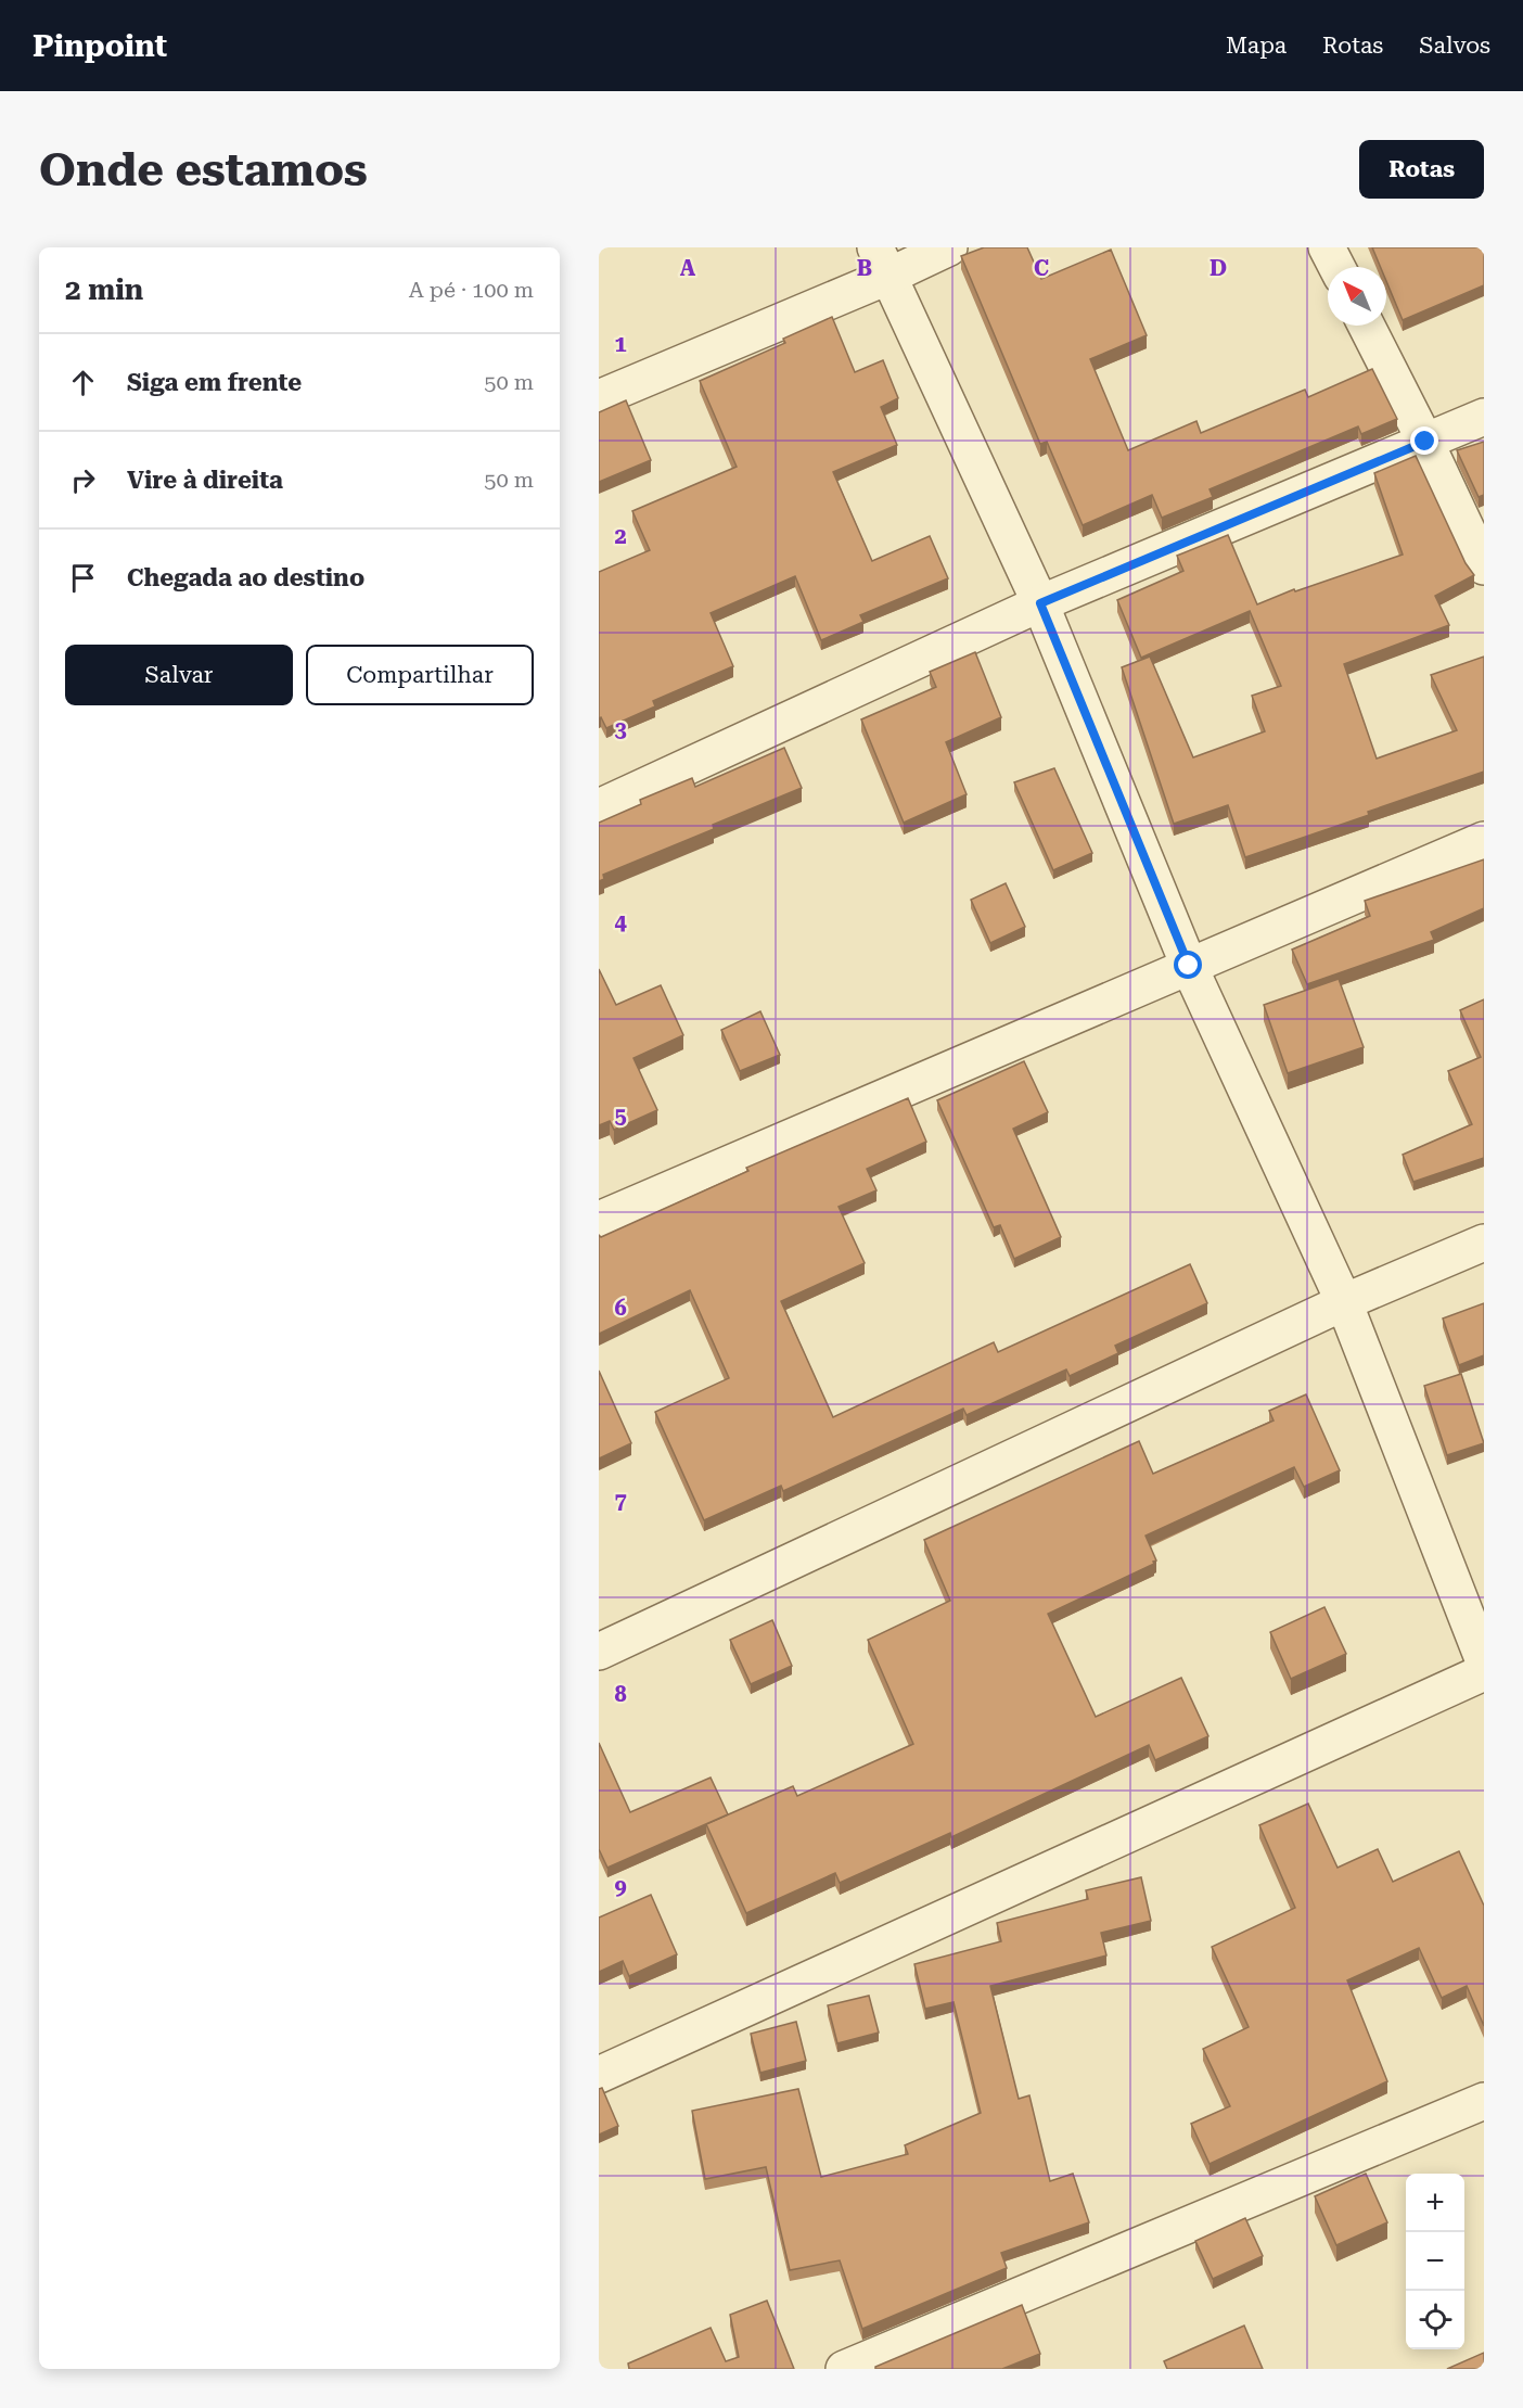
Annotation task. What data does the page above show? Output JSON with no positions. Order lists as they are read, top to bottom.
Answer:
{
  "north": "top left",
  "page": {
    "header": "Pinpoint",
    "nav": ["Mapa", "Rotas", "Salvos"],
    "buttons": [
      "Rotas",
      ["Salvar", "Compartilhar"]
    ],
    "title": "Onde estamos",
    "heading": ["2 min", "A pé · 100 m"],
    "list": [
      ["Siga em frente", "50 m"],
      ["Vire à direita", "50 m"],
      "Chegada ao destino"
    ],
    "map_buttons": ["+", "−"]
  },
  "grid": {
    "columns": [
      "A",
      "B",
      "C",
      "D"
    ],
    "rows": [
      "1",
      "2",
      "3",
      "4",
      "5",
      "6",
      "7",
      "8",
      "9"
    ]
  }
}
